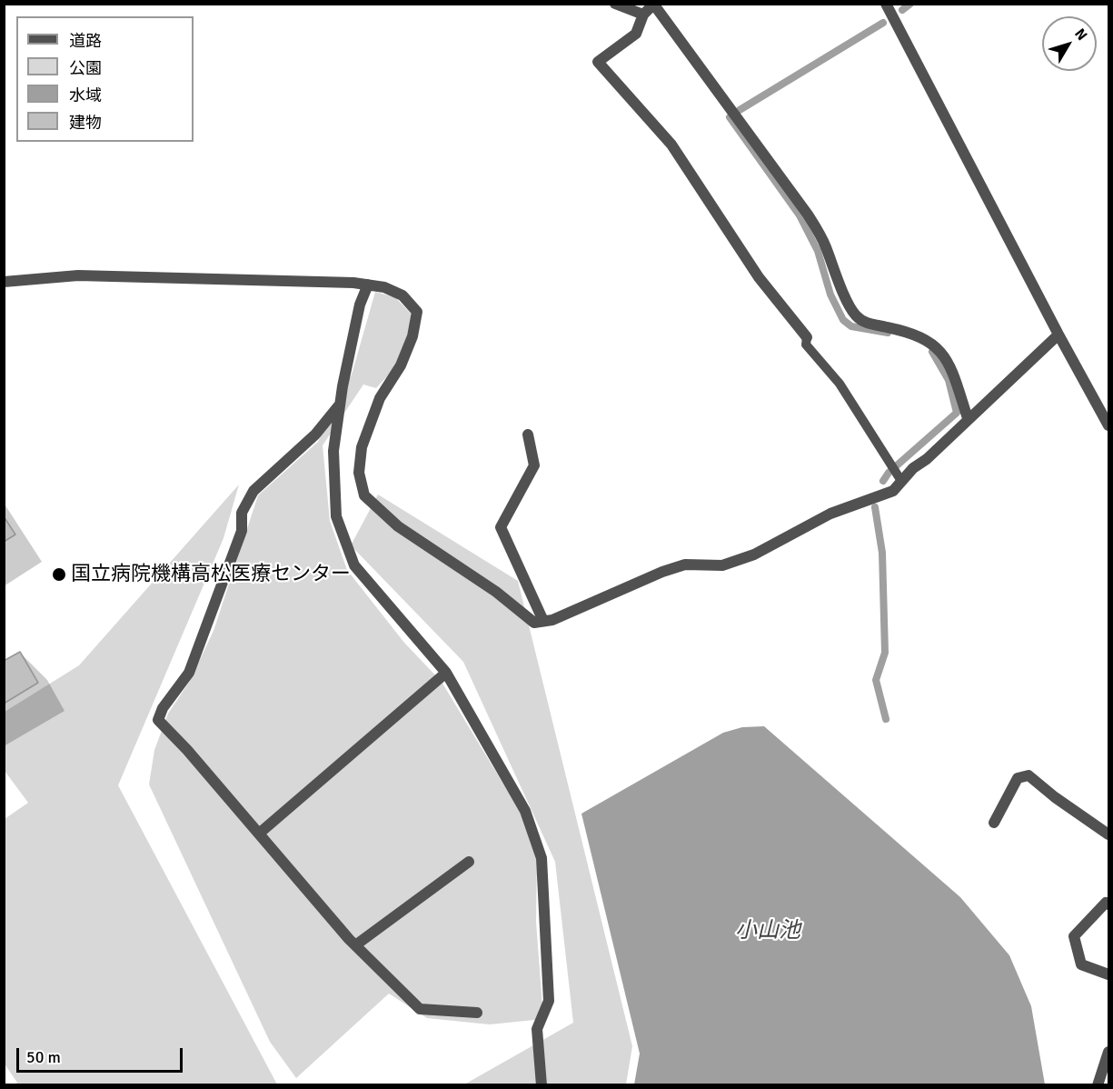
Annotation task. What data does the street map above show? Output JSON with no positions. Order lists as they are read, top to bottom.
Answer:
{
  "water": ["小山池"],
  "places": ["国立病院機構高松医療センター"],
  "legend": [
    "道路",
    "公園",
    "水域",
    "建物"
  ],
  "scale_bar": "50 m",
  "north": "top right"
}
